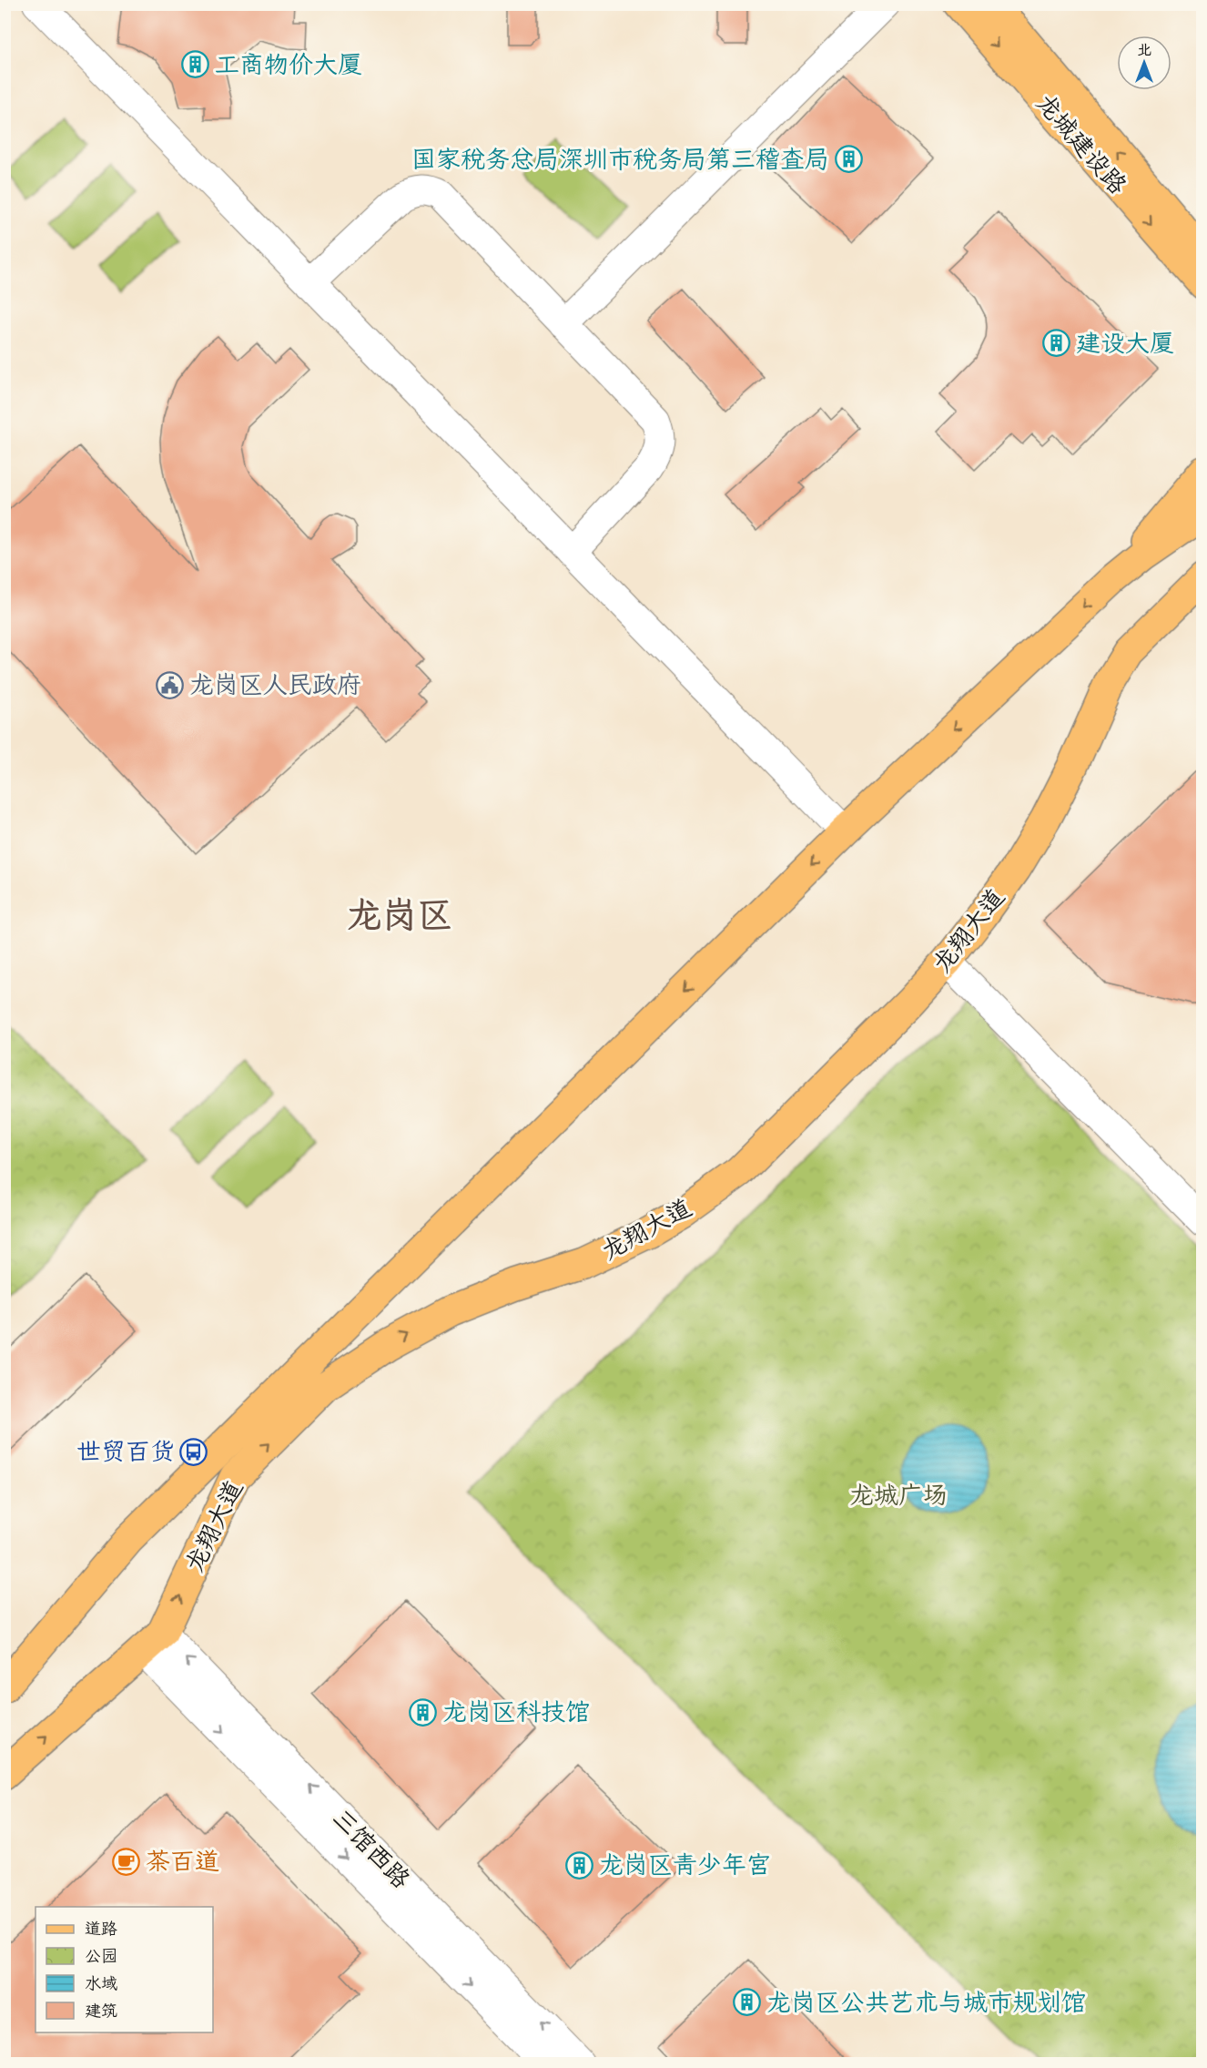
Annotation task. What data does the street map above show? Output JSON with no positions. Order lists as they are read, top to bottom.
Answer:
{
  "streets": {
    "main road": ["龙城建设路", "龙翔大道"],
    "street": ["三馆西路"]
  },
  "crossings": [
    ["龙翔大道", "三馆西路"]
  ],
  "districts": ["龙岗区"],
  "parks": ["龙城广场"],
  "places": {
    "building": [
      "工商物价大厦",
      "国家税务总局深圳市税务局第三稽查局",
      "建设大厦",
      "龙岗区科技馆",
      "龙岗区青少年宫",
      "龙岗区公共艺术与城市规划馆"
    ],
    "public building": ["龙岗区人民政府"],
    "bus stop": ["世贸百货"],
    "cafe": ["茶百道"]
  },
  "legend": [
    "道路",
    "公园",
    "水域",
    "建筑"
  ],
  "north": "top"
}
